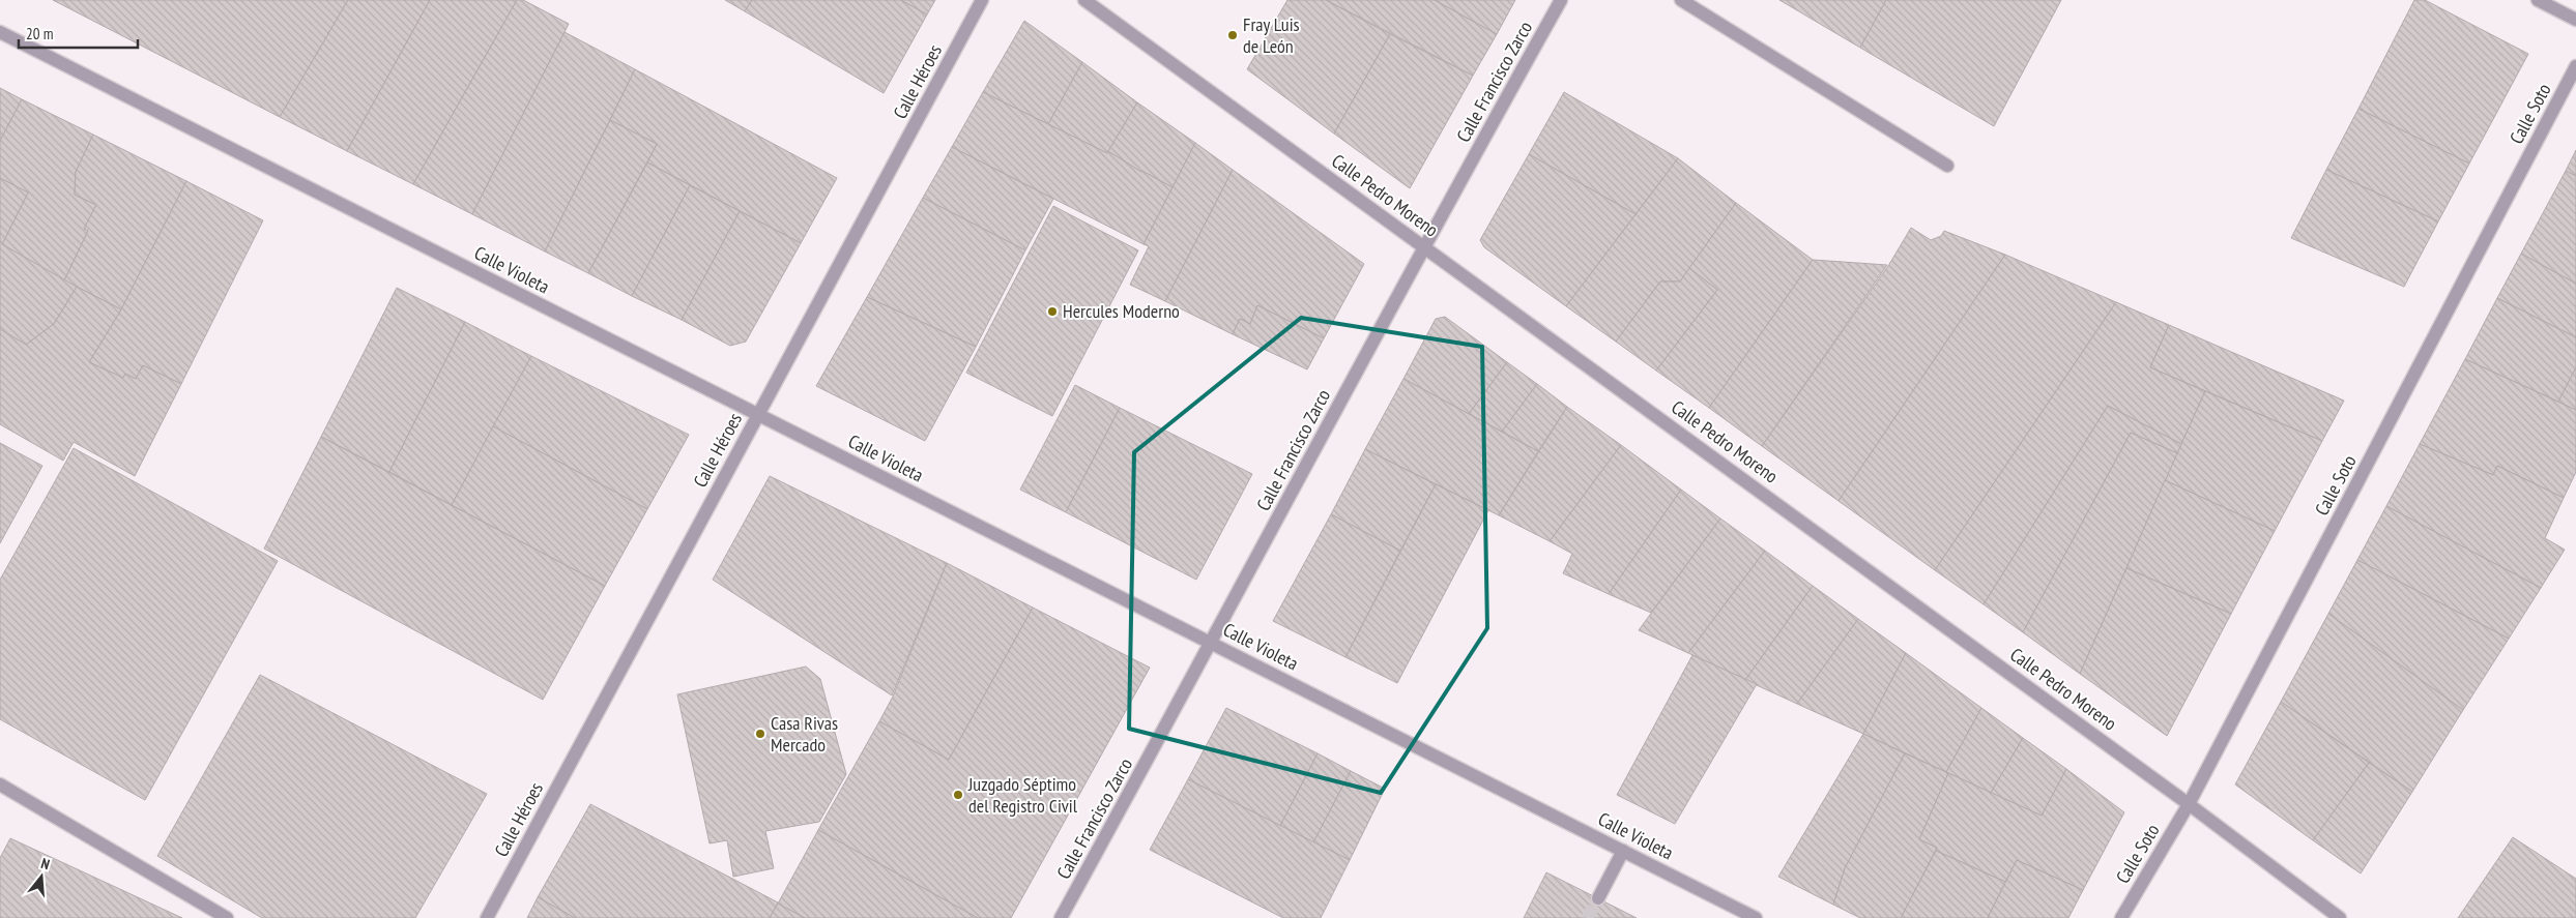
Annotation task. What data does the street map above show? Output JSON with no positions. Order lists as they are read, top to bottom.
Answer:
{
  "streets": {
    "street": [
      "Calle Héroes",
      "Calle Francisco Zarco",
      "Calle Soto",
      "Calle Pedro Moreno",
      "Calle Violeta"
    ]
  },
  "crossings": [
    ["Calle Héroes", "Calle Violeta"],
    ["Calle Francisco Zarco", "Calle Pedro Moreno"],
    ["Calle Francisco Zarco", "Calle Violeta"],
    ["Calle Soto", "Calle Pedro Moreno"]
  ],
  "places": [
    "Fray Luis de León",
    "Hercules Moderno",
    "Casa Rivas Mercado",
    "Juzgado Séptimo del Registro Civil"
  ],
  "scale_bar": "20 m",
  "north": "top"
}
